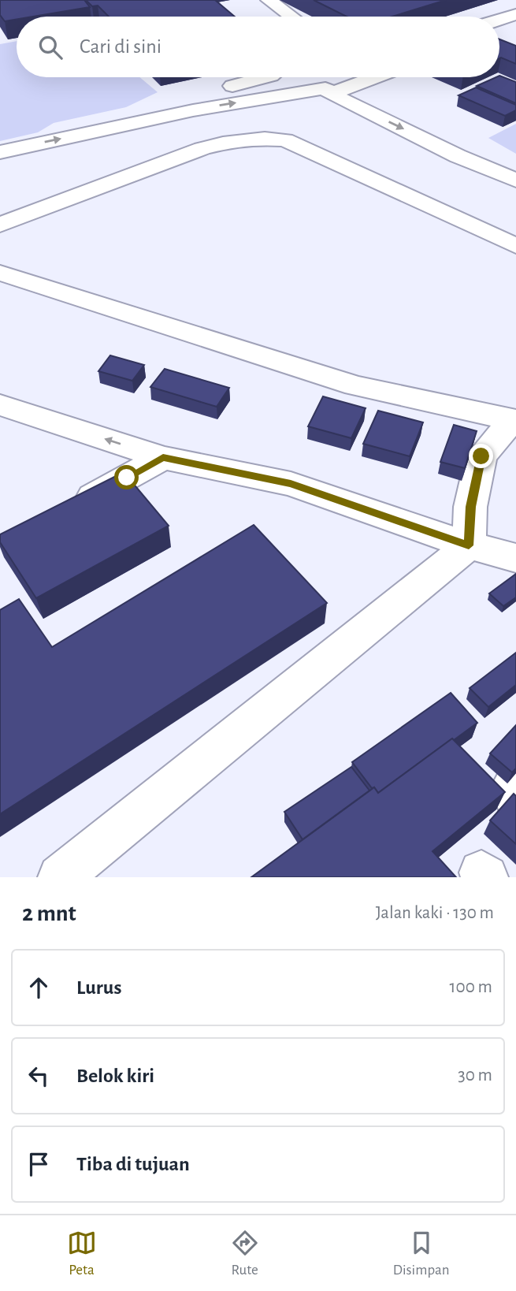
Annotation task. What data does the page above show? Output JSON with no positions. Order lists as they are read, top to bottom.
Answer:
{
  "page": {
    "search": "Cari di sini",
    "heading": ["2 mnt", "Jalan kaki · 130 m"],
    "list": [
      ["Lurus", "100 m"],
      ["Belok kiri", "30 m"],
      "Tiba di tujuan"
    ],
    "nav": ["Peta", "Rute", "Disimpan"]
  }
}
